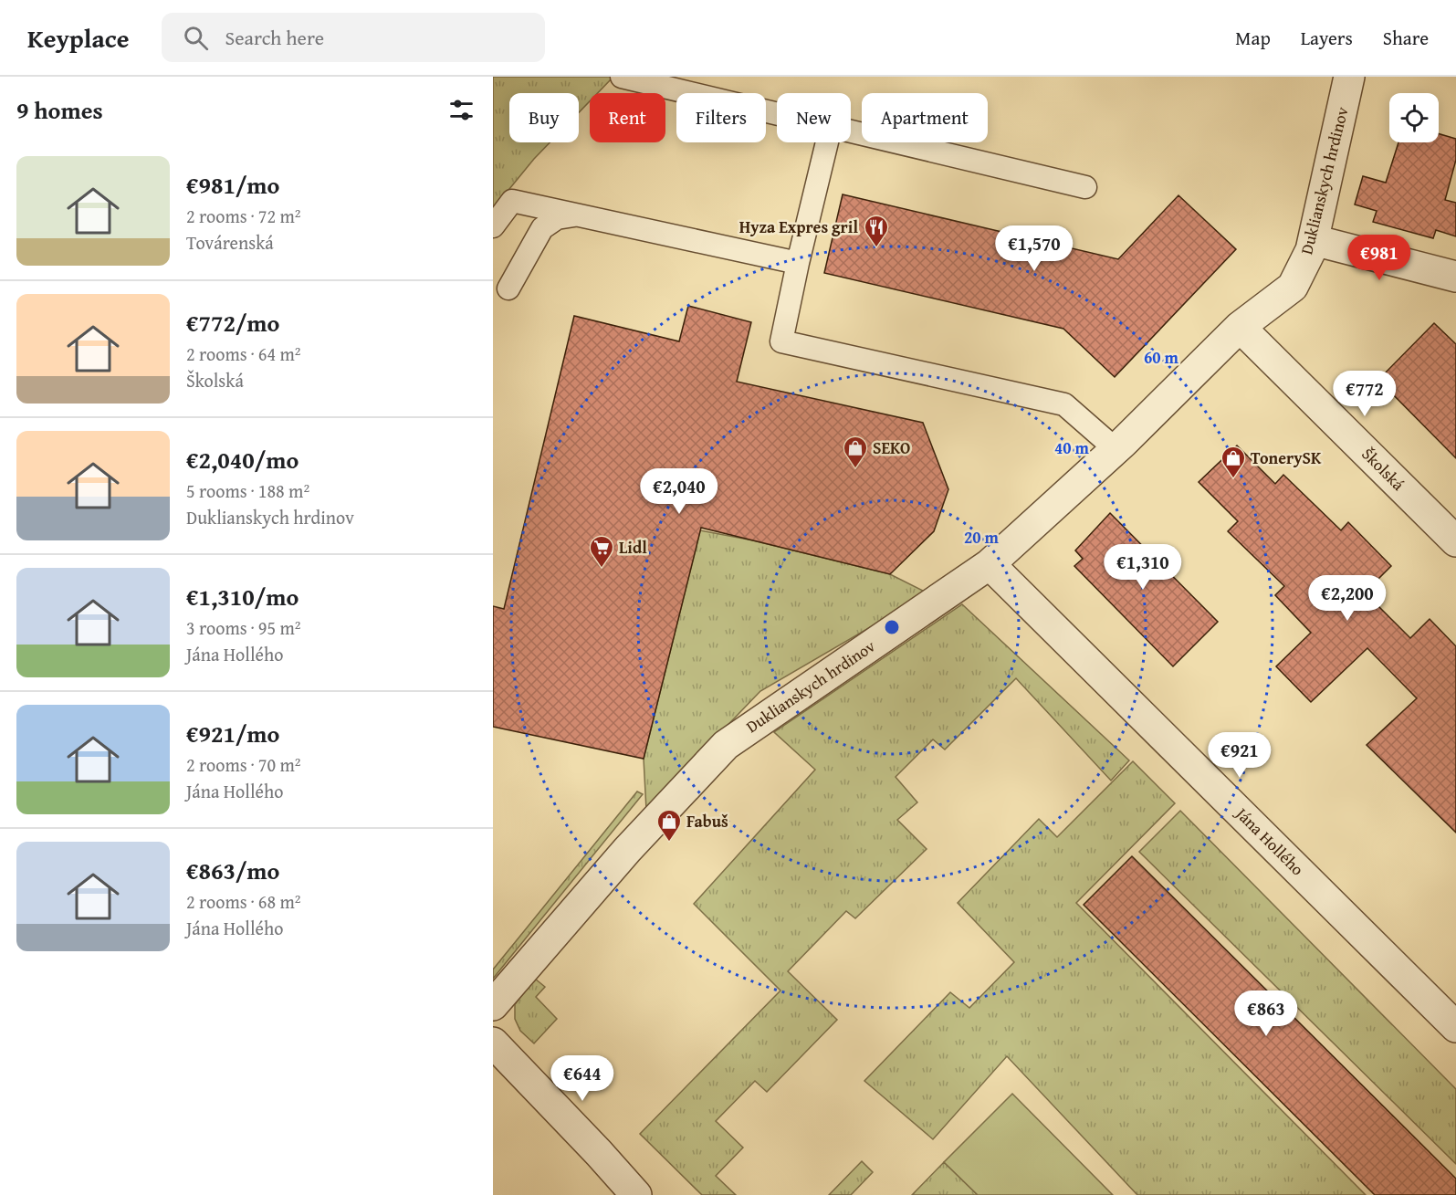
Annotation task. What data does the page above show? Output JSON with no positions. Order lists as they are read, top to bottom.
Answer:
{
  "streets": {
    "street": ["Duklianskych hrdinov", "Školská", "Jána Hollého"]
  },
  "crossings": [
    ["Duklianskych hrdinov", "Školská"],
    ["Duklianskych hrdinov", "Jána Hollého"]
  ],
  "places": {
    "restaurant": ["Hyza Expres gril"],
    "shop": ["SEKO", "TonerySK", "Fabuš"],
    "supermarket": ["Lidl"]
  },
  "page": {
    "header": "Keyplace",
    "search": "Search here",
    "nav": ["Map", "Layers", "Share"],
    "heading": "9 homes",
    "chip": [
      "Buy",
      "Rent",
      "Filters",
      "New",
      "Apartment"
    ],
    "list": [
      {
        "name": "€981/mo",
        "note": "2 rooms · 72 m² · Továrenská"
      },
      {
        "name": "€772/mo",
        "note": "2 rooms · 64 m² · Školská"
      },
      {
        "name": "€2,040/mo",
        "note": "5 rooms · 188 m² · Duklianskych hrdinov"
      },
      {
        "name": "€1,310/mo",
        "note": "3 rooms · 95 m² · Jána Hollého"
      },
      {
        "name": "€921/mo",
        "note": "2 rooms · 70 m² · Jána Hollého"
      },
      {
        "name": "€863/mo",
        "note": "2 rooms · 68 m² · Jána Hollého"
      }
    ],
    "price": [
      "€1,570",
      "€981",
      "€772",
      "€2,040",
      "€1,310",
      "€2,200",
      "€921",
      "€863",
      "€644"
    ]
  },
  "rings": ["60 m", "40 m", "20 m"]
}
